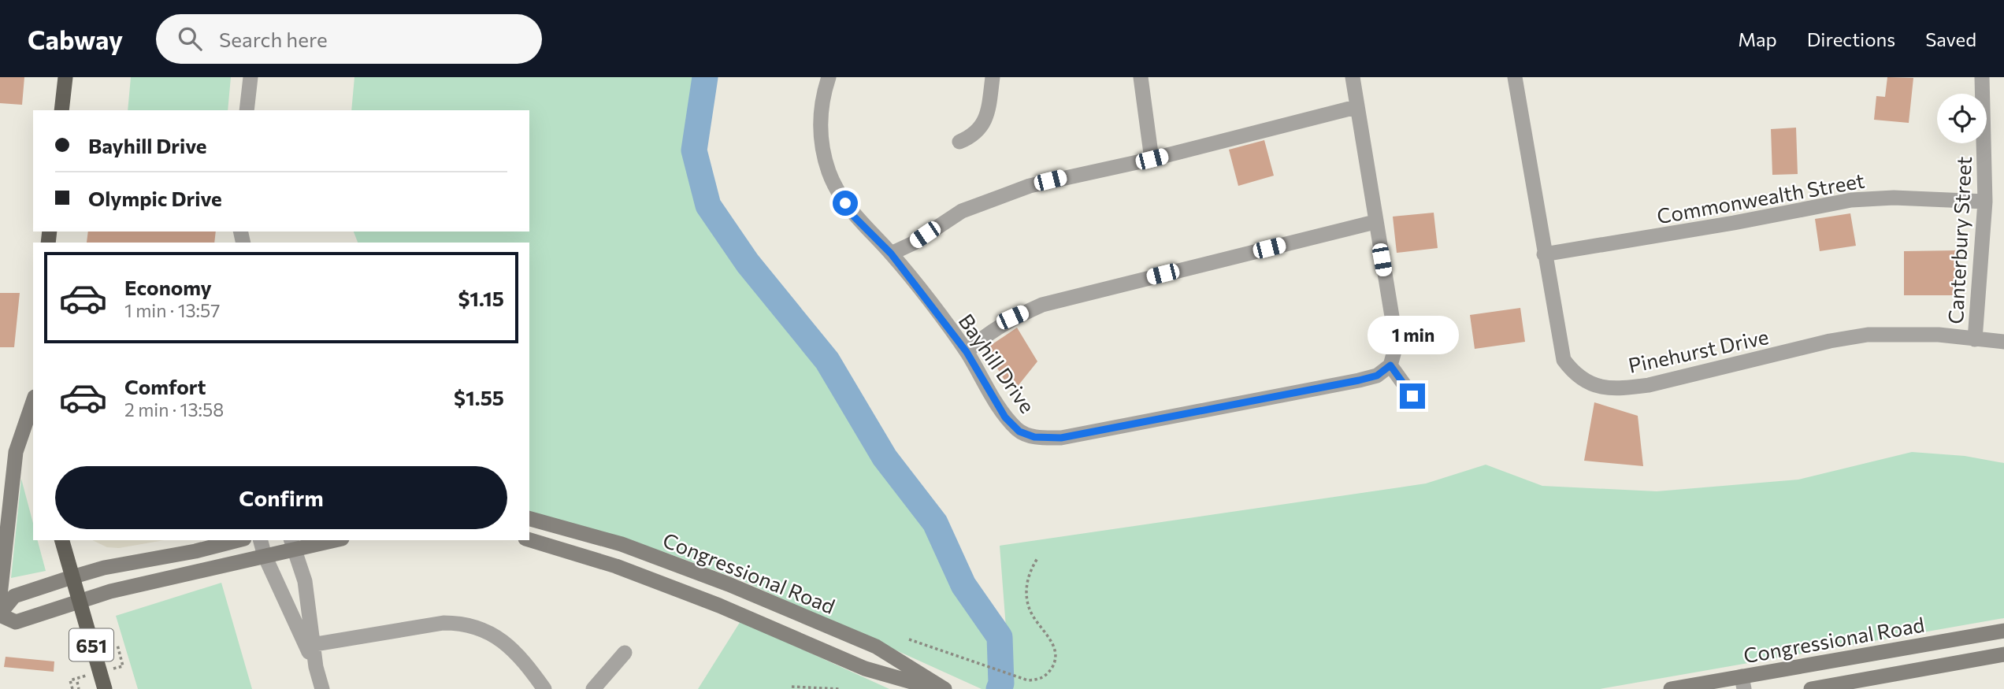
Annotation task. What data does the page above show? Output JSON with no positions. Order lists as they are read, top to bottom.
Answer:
{
  "streets": {
    "highway": ["651"],
    "main road": ["Congressional Road"],
    "street": [
      "Commonwealth Street",
      "Canterbury Street",
      "Pinehurst Drive",
      "Bayhill Drive"
    ]
  },
  "crossings": [
    ["Commonwealth Street", "Canterbury Street"],
    ["Commonwealth Street", "Pinehurst Drive"],
    ["Canterbury Street", "Pinehurst Drive"]
  ],
  "page": {
    "header": "Cabway",
    "search": "Search here",
    "nav": ["Map", "Directions", "Saved"],
    "banner": ["Bayhill Drive", "Olympic Drive"],
    "list": [
      {
        "name": "Economy",
        "note": "1 min · 13:57",
        "value": "$1.15"
      },
      {
        "name": "Comfort",
        "note": "2 min · 13:58",
        "value": "$1.55"
      }
    ],
    "bubble": "1 min",
    "buttons": "Confirm"
  }
}
